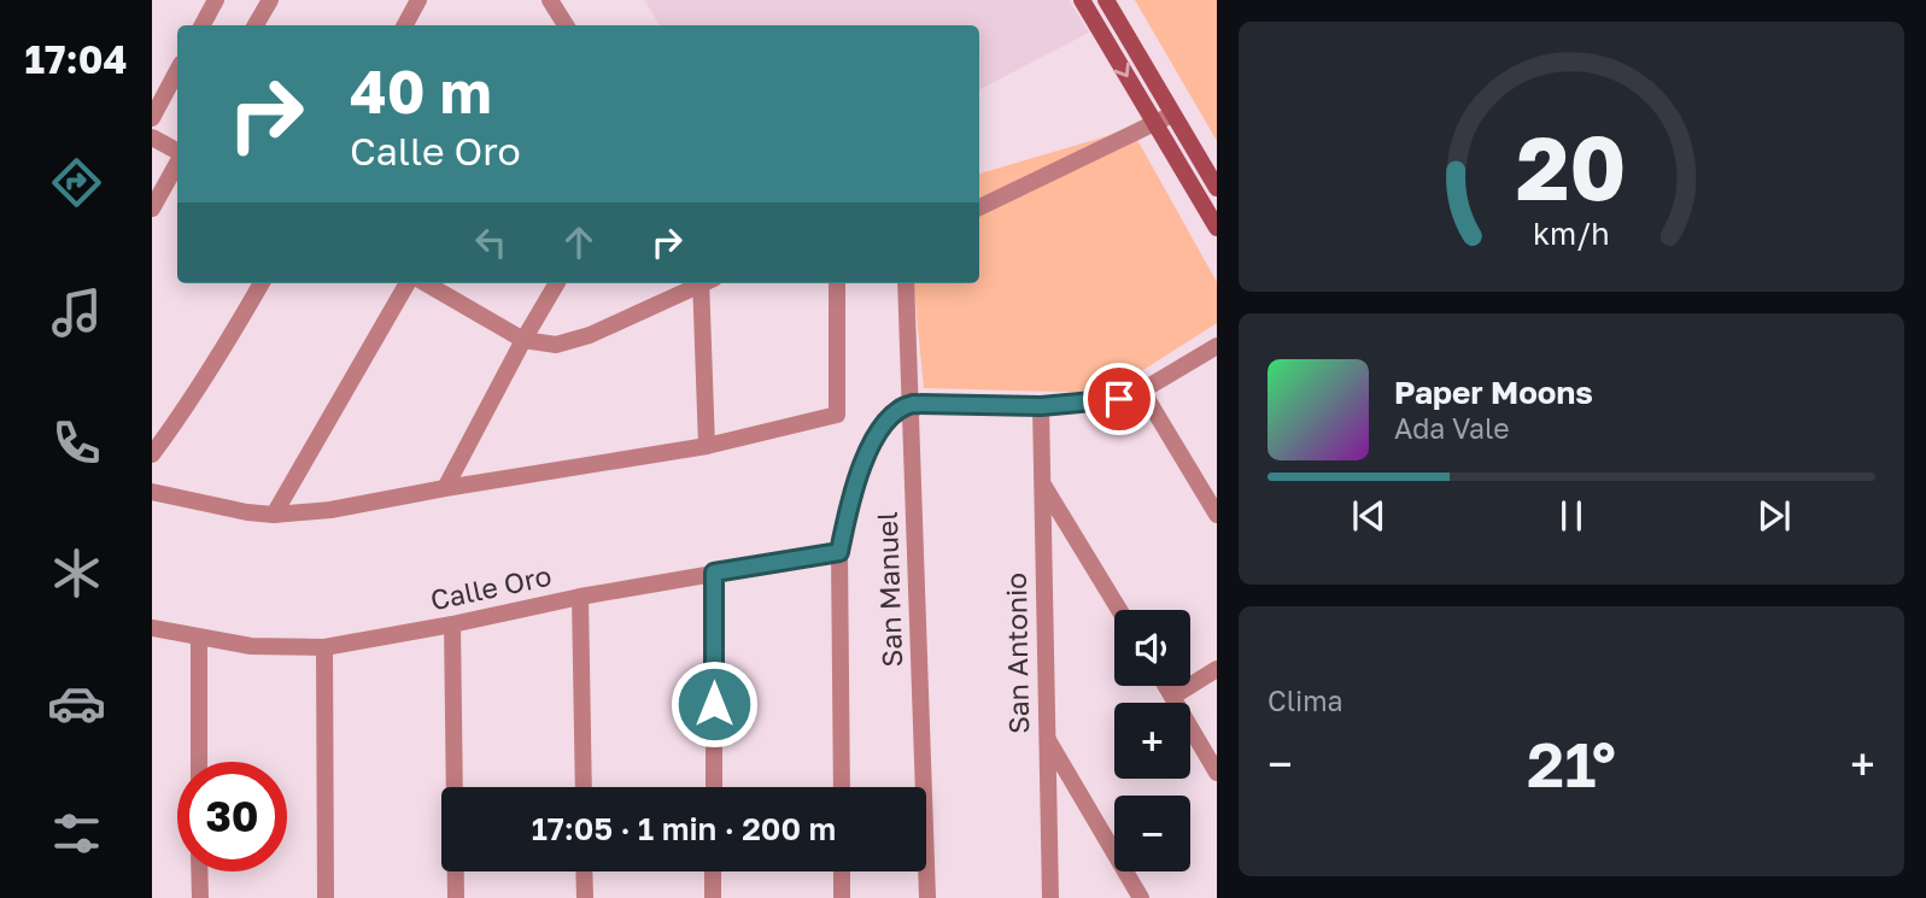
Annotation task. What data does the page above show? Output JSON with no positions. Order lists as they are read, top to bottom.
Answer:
{
  "streets": {
    "street": ["Calle Oro", "San Manuel", "San Antonio"]
  },
  "page": {
    "tabs": "17:04",
    "turn": ["40 m", "Calle Oro"],
    "song": ["Paper Moons", "Ada Vale"],
    "tile": "Clima",
    "map_buttons": ["+", "−"],
    "heat": ["−", "21°", "+"],
    "limit": "30",
    "trip": "17:05 · 1 min · 200 m",
    "gauge": ["20", "km/h"]
  }
}
